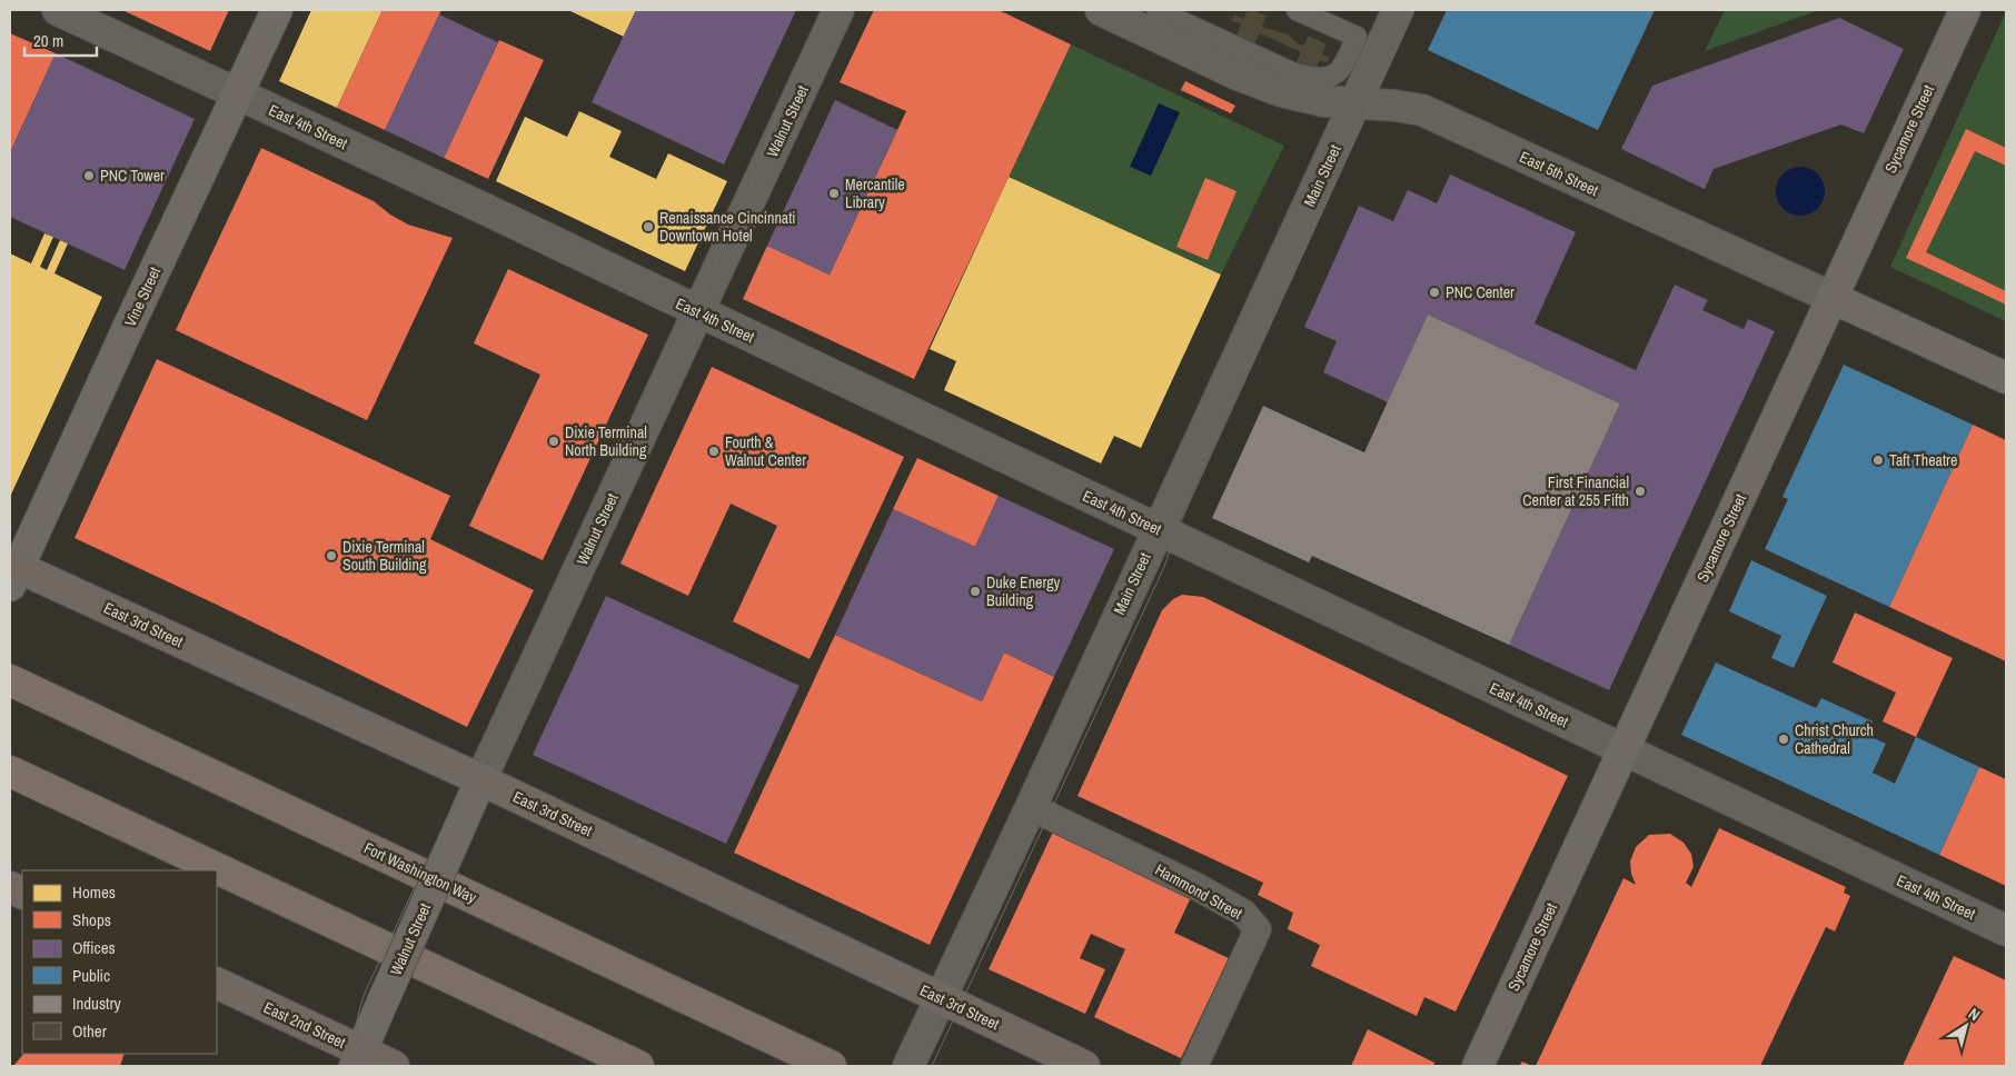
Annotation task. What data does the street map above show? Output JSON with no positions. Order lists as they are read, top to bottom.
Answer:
{
  "streets": {
    "highway": ["Fort Washington Way"],
    "main road": [
      "Walnut Street",
      "Sycamore Street",
      "East 5th Street",
      "Vine Street",
      "East 3rd Street",
      "East 2nd Street"
    ],
    "street": ["East 4th Street", "Main Street", "Hammond Street"]
  },
  "crossings": [
    ["Walnut Street", "East 4th Street"],
    ["Walnut Street", "East 3rd Street"],
    ["Walnut Street", "East 2nd Street"],
    ["East 4th Street", "Sycamore Street"],
    ["East 4th Street", "Main Street"],
    ["East 4th Street", "Vine Street"],
    ["Sycamore Street", "East 5th Street"],
    ["East 5th Street", "Main Street"],
    ["Main Street", "East 3rd Street"],
    ["Main Street", "Hammond Street"],
    ["Vine Street", "East 3rd Street"]
  ],
  "places": [
    "PNC Tower",
    "Mercantile Library",
    "Renaissance Cincinnati Downtown Hotel",
    "PNC Center",
    "Dixie Terminal North Building",
    "Fourth & Walnut Center",
    "Taft Theatre",
    "First Financial Center at 255 Fifth",
    "Dixie Terminal South Building",
    "Duke Energy Building",
    "Christ Church Cathedral"
  ],
  "legend": [
    "Homes",
    "Shops",
    "Offices",
    "Public",
    "Industry",
    "Other"
  ],
  "scale_bar": "20 m",
  "north": "top right"
}
